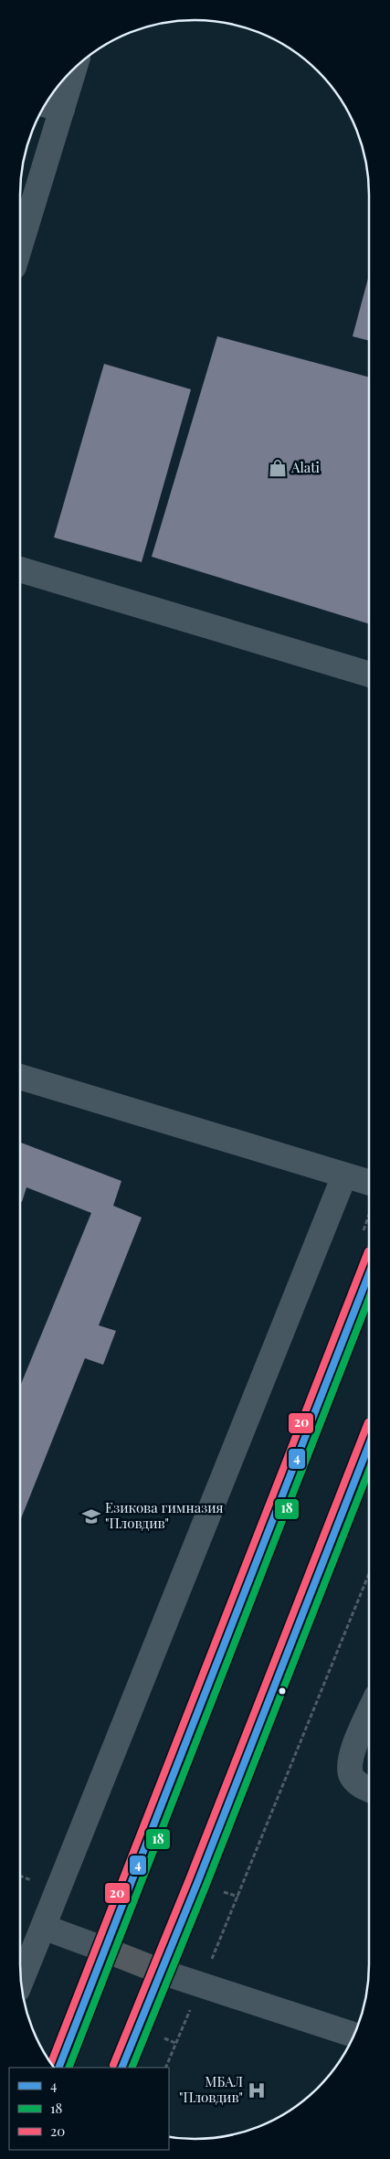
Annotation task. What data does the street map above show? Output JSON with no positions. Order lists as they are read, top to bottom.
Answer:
{
  "places": {
    "shop": ["Alati"],
    "school or university": ["Езикова гимназия \"Пловдив\""],
    "hospital": ["МБАЛ \"Пловдив\""]
  },
  "lines": ["transit line 20", "transit line 4", "transit line 18"],
  "legend": ["4", "18", "20"]
}
